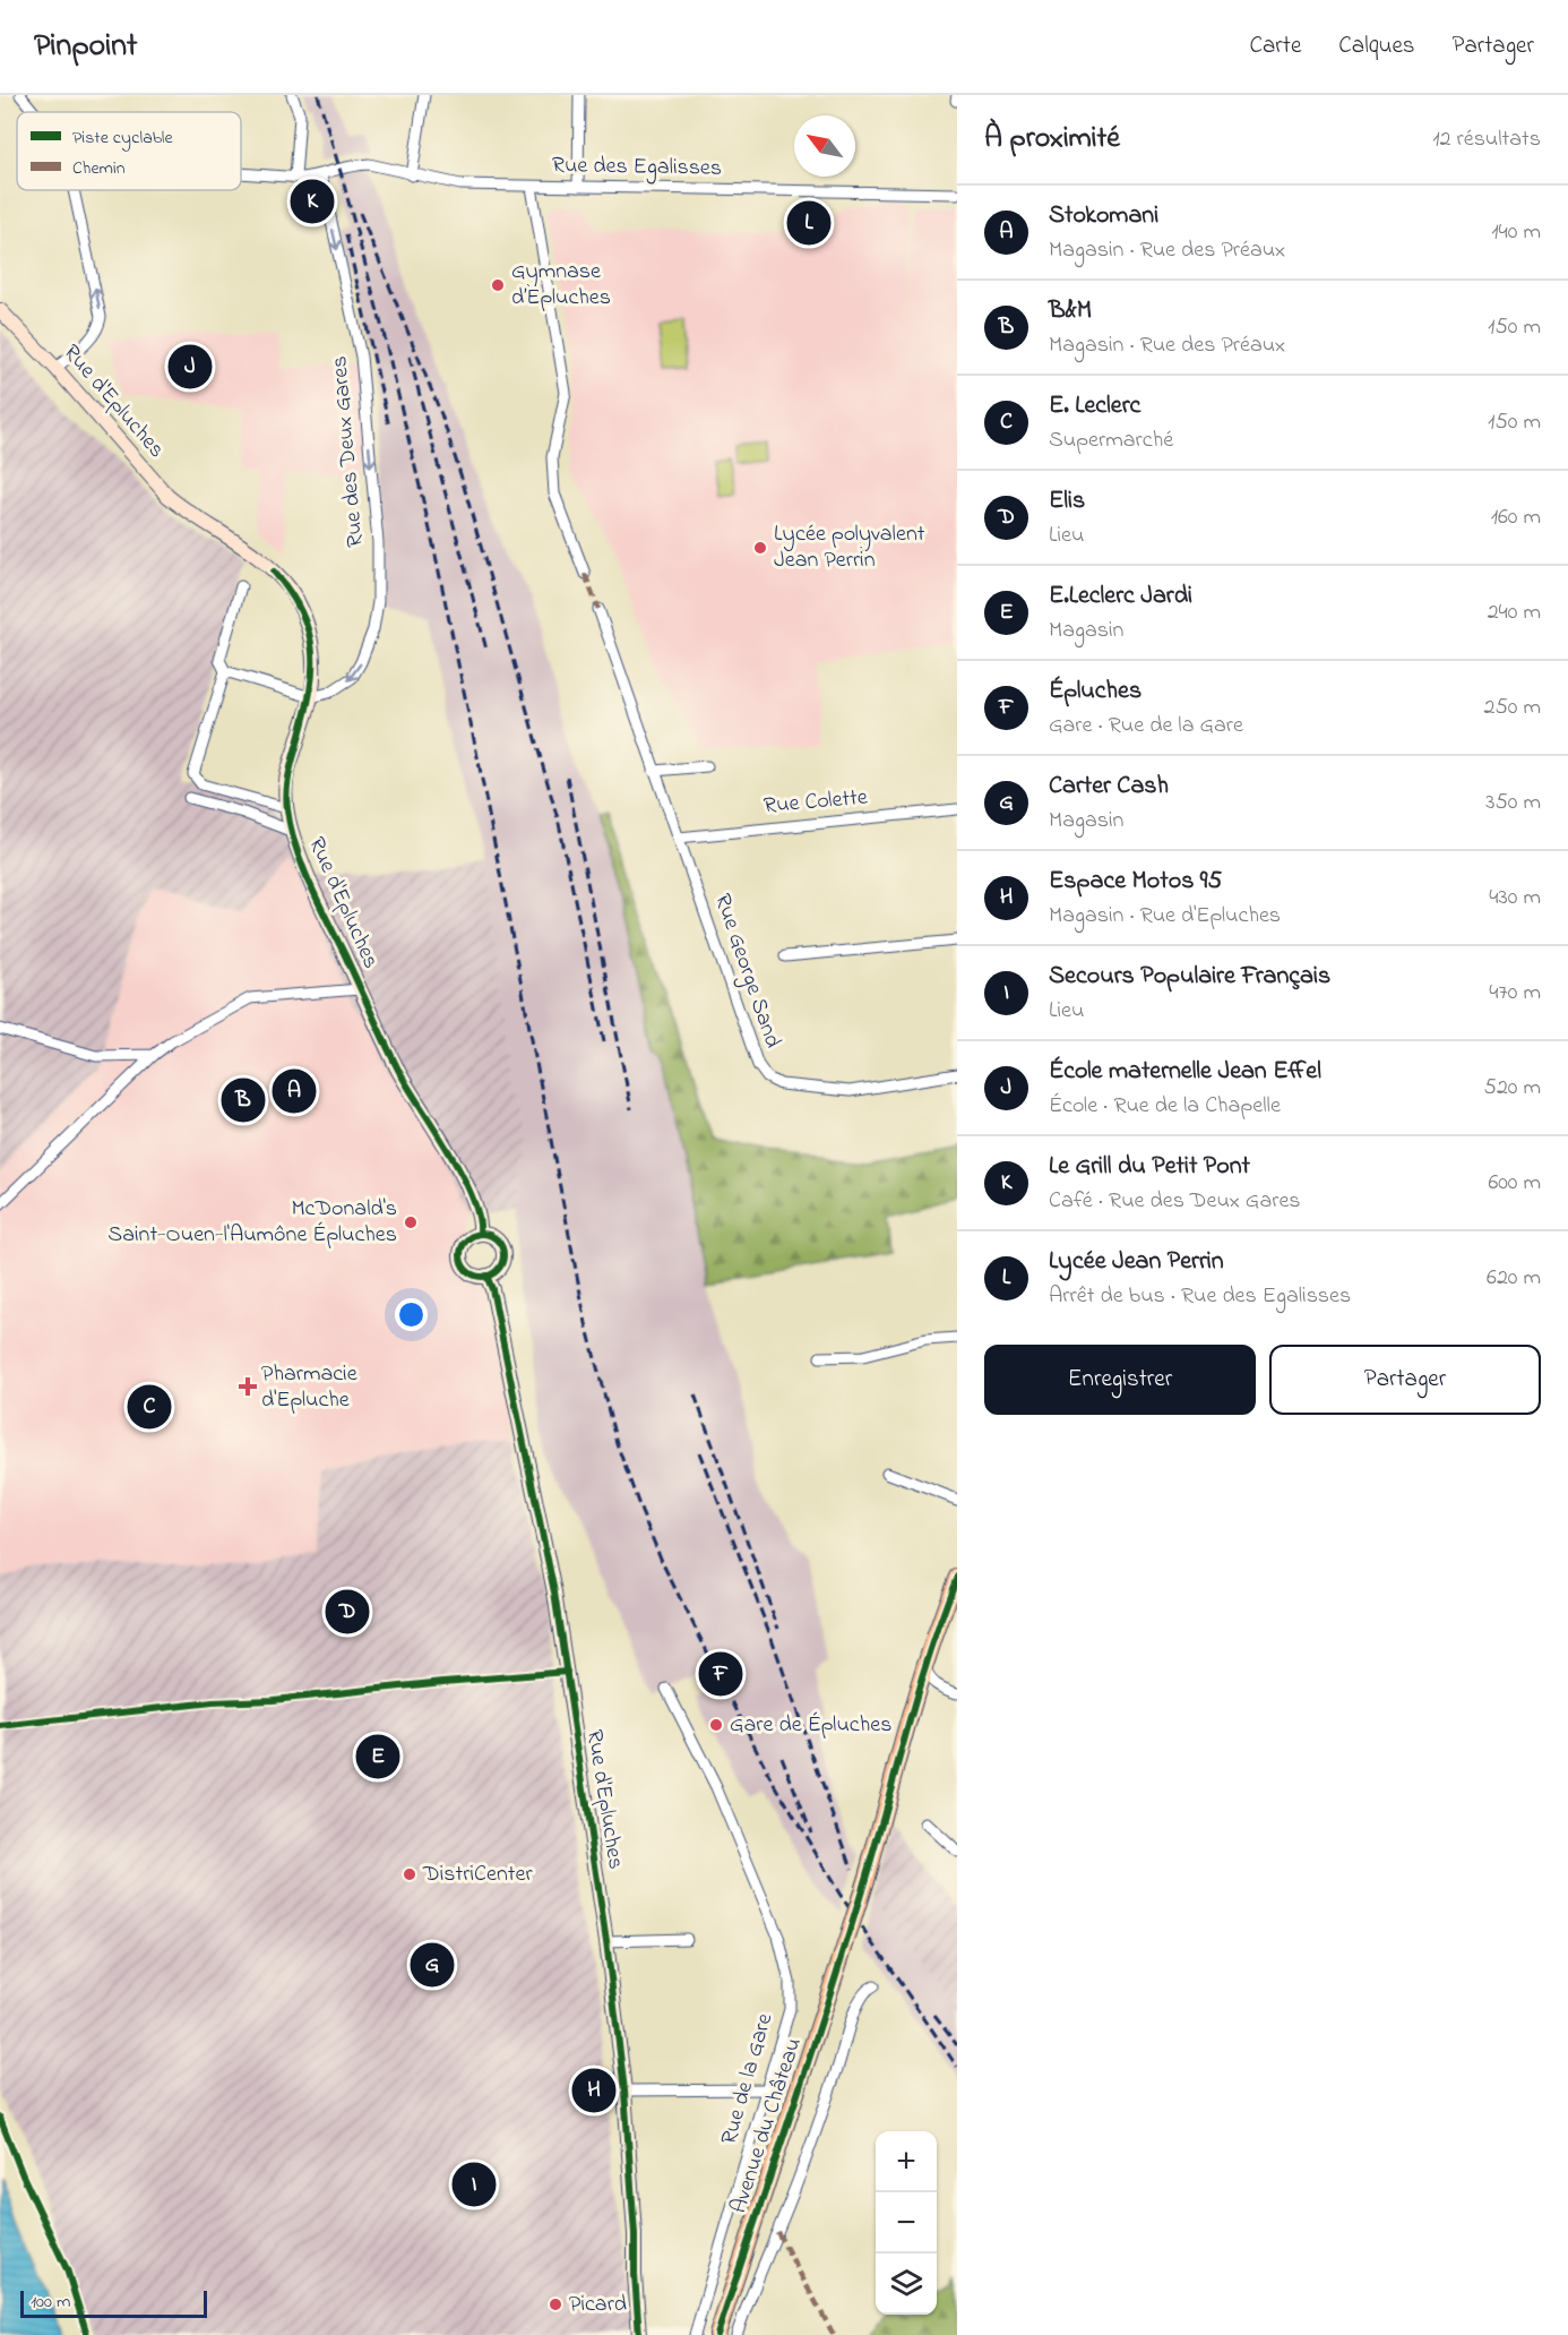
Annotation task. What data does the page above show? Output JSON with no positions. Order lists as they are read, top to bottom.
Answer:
{
  "streets": {
    "main road": ["Avenue du Château"],
    "street": [
      "Rue des Egalisses",
      "Rue d'Epluches",
      "Rue des Deux Gares",
      "Rue Colette",
      "Rue George Sand",
      "Rue de la Gare"
    ]
  },
  "crossings": [
    ["Rue des Egalisses", "Rue des Deux Gares"],
    ["Rue d'Epluches", "Rue des Deux Gares"],
    ["Rue Colette", "Rue George Sand"]
  ],
  "one_way": ["Rue des Deux Gares"],
  "places": {
    "other": [
      "Gymnase d’Epluches",
      "Lycée polyvalent Jean Perrin",
      "McDonald's Saint-Ouen-l'Aumône Épluches",
      "Gare de Épluches",
      "DistriCenter",
      "Picard"
    ],
    "health": ["Pharmacie d'Epluche"]
  },
  "legend": ["Piste cyclable", "Chemin"],
  "scale_bar": "100 m",
  "north": "top left",
  "page": {
    "header": "Pinpoint",
    "nav": ["Carte", "Calques", "Partager"],
    "heading": ["À proximité", "12 résultats"],
    "pins": [
      "K",
      "L",
      "J",
      "A",
      "B",
      "C",
      "D",
      "F",
      "E",
      "G",
      "H",
      "I"
    ],
    "list": [
      {
        "mark": "A",
        "name": "Stokomani",
        "note": "Magasin · Rue des Préaux",
        "value": "140 m"
      },
      {
        "mark": "B",
        "name": "B&M",
        "note": "Magasin · Rue des Préaux",
        "value": "150 m"
      },
      {
        "mark": "C",
        "name": "E. Leclerc",
        "note": "Supermarché",
        "value": "150 m"
      },
      {
        "mark": "D",
        "name": "Elis",
        "note": "Lieu",
        "value": "160 m"
      },
      {
        "mark": "E",
        "name": "E.Leclerc Jardi",
        "note": "Magasin",
        "value": "240 m"
      },
      {
        "mark": "F",
        "name": "Épluches",
        "note": "Gare · Rue de la Gare",
        "value": "250 m"
      },
      {
        "mark": "G",
        "name": "Carter Cash",
        "note": "Magasin",
        "value": "350 m"
      },
      {
        "mark": "H",
        "name": "Espace Motos 95",
        "note": "Magasin · Rue d'Epluches",
        "value": "430 m"
      },
      {
        "mark": "I",
        "name": "Secours Populaire Français",
        "note": "Lieu",
        "value": "470 m"
      },
      {
        "mark": "J",
        "name": "École maternelle Jean Effel",
        "note": "École · Rue de la Chapelle",
        "value": "520 m"
      },
      {
        "mark": "K",
        "name": "Le Grill du Petit Pont",
        "note": "Café · Rue des Deux Gares",
        "value": "600 m"
      },
      {
        "mark": "L",
        "name": "Lycée Jean Perrin",
        "note": "Arrêt de bus · Rue des Egalisses",
        "value": "620 m"
      }
    ],
    "buttons": ["Enregistrer", "Partager"],
    "map_buttons": ["+", "−"],
    "scale": "100 m"
  }
}
